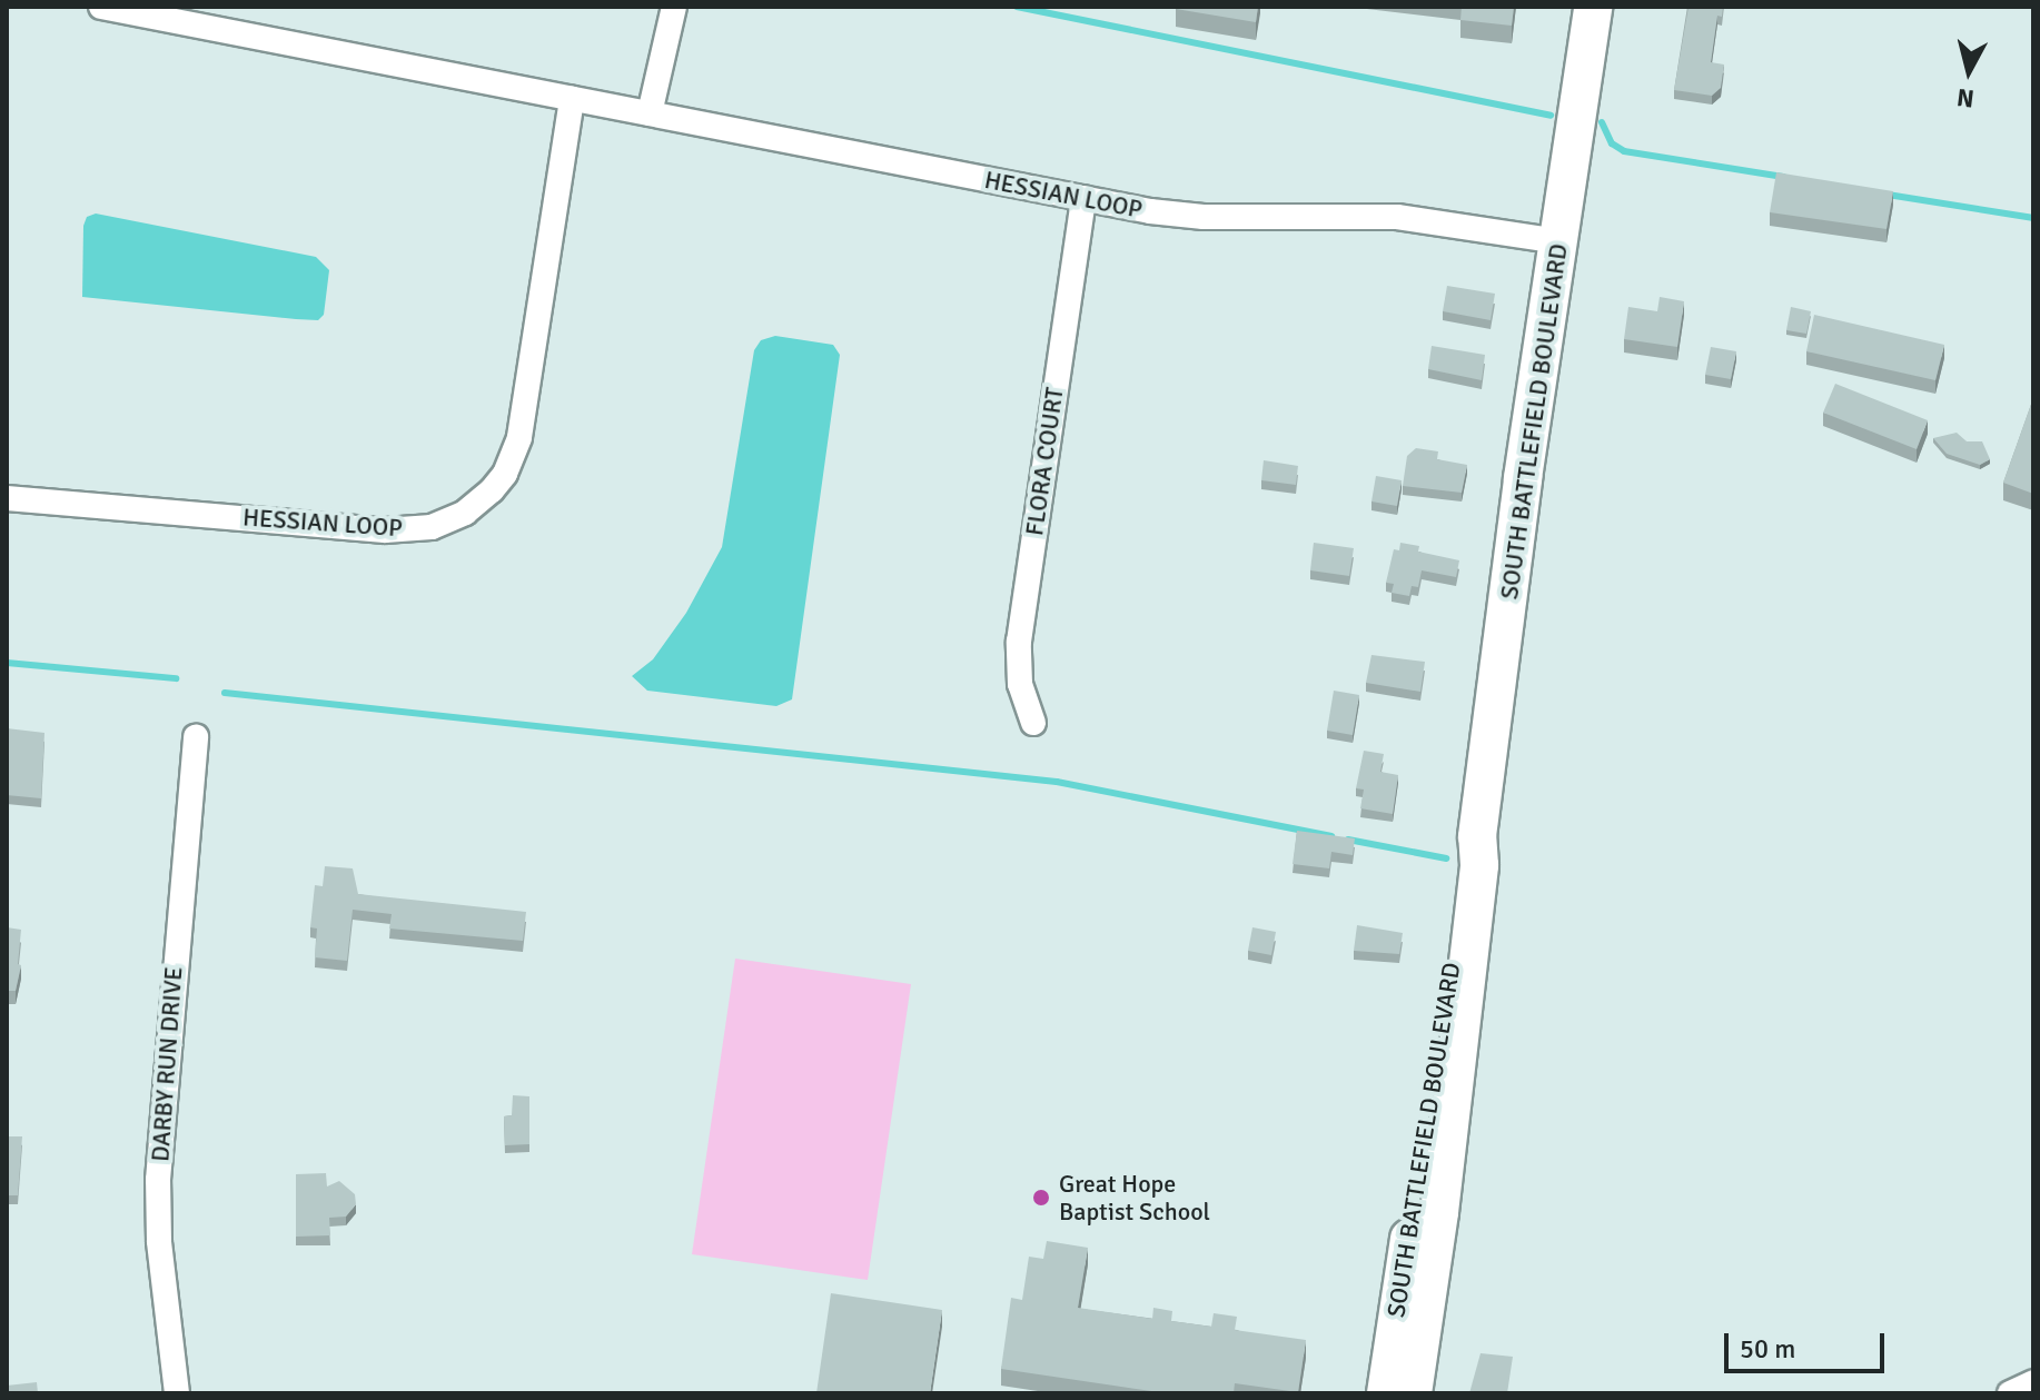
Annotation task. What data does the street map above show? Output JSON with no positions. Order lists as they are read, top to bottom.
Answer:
{
  "streets": {
    "main road": ["SOUTH BATTLEFIELD BOULEVARD"],
    "street": ["HESSIAN LOOP", "FLORA COURT", "DARBY RUN DRIVE"]
  },
  "crossings": [
    ["HESSIAN LOOP", "SOUTH BATTLEFIELD BOULEVARD"],
    ["HESSIAN LOOP", "FLORA COURT"]
  ],
  "places": ["Great Hope Baptist School"],
  "scale_bar": "50 m",
  "north": "bottom"
}
